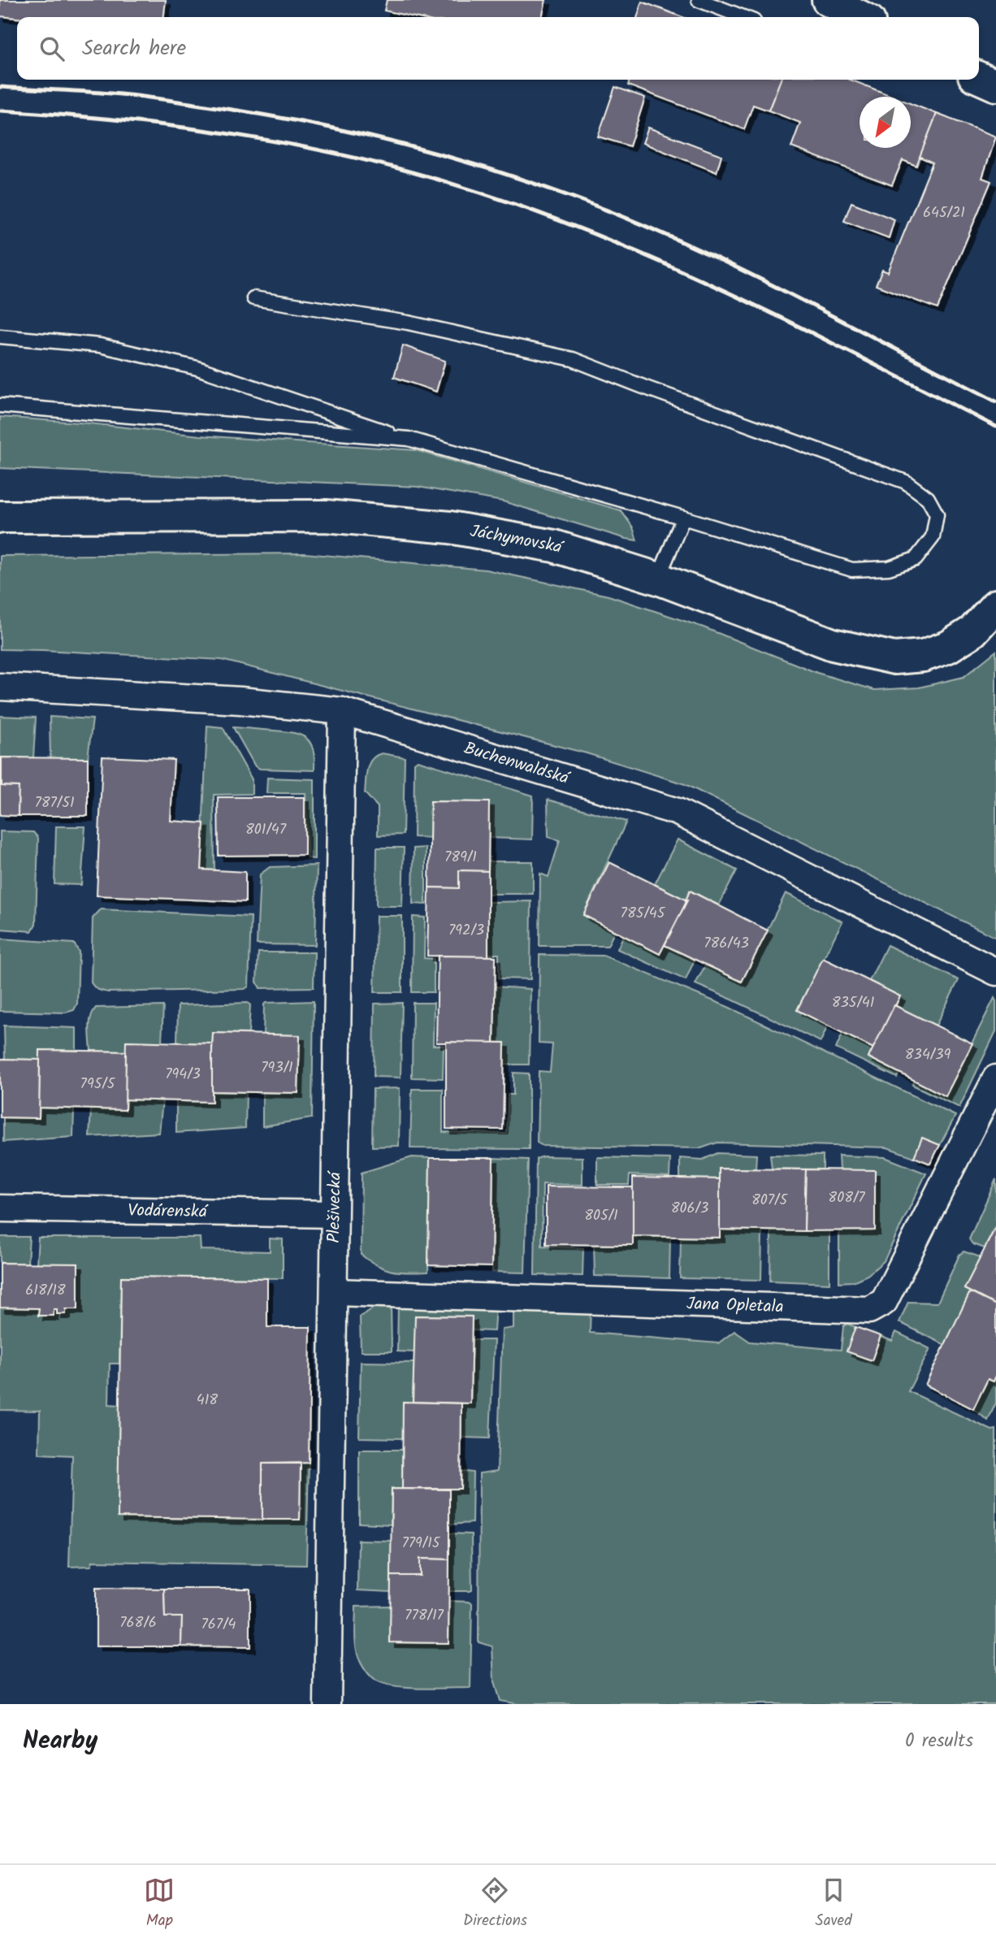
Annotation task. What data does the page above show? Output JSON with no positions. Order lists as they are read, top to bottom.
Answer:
{
  "streets": {
    "street": [
      "Jáchymovská",
      "Buchenwaldská",
      "Plešivecká",
      "Vodárenská",
      "Jana Opletala"
    ]
  },
  "crossings": [
    ["Buchenwaldská", "Plešivecká"],
    ["Plešivecká", "Vodárenská"],
    ["Plešivecká", "Jana Opletala"]
  ],
  "house_numbers": [
    "645/21",
    "787/51",
    "801/47",
    "789/1",
    "785/45",
    "792/3",
    "786/43",
    "835/41",
    "834/39",
    "793/1",
    "794/3",
    "795/5",
    "808/7",
    "807/5",
    "806/3",
    "805/1",
    "618/18",
    "418",
    "779/15",
    "778/17",
    "768/6",
    "767/4"
  ],
  "north": "bottom left",
  "page": {
    "search": "Search here",
    "heading": ["Nearby", "0 results"],
    "nav": ["Map", "Directions", "Saved"]
  }
}
